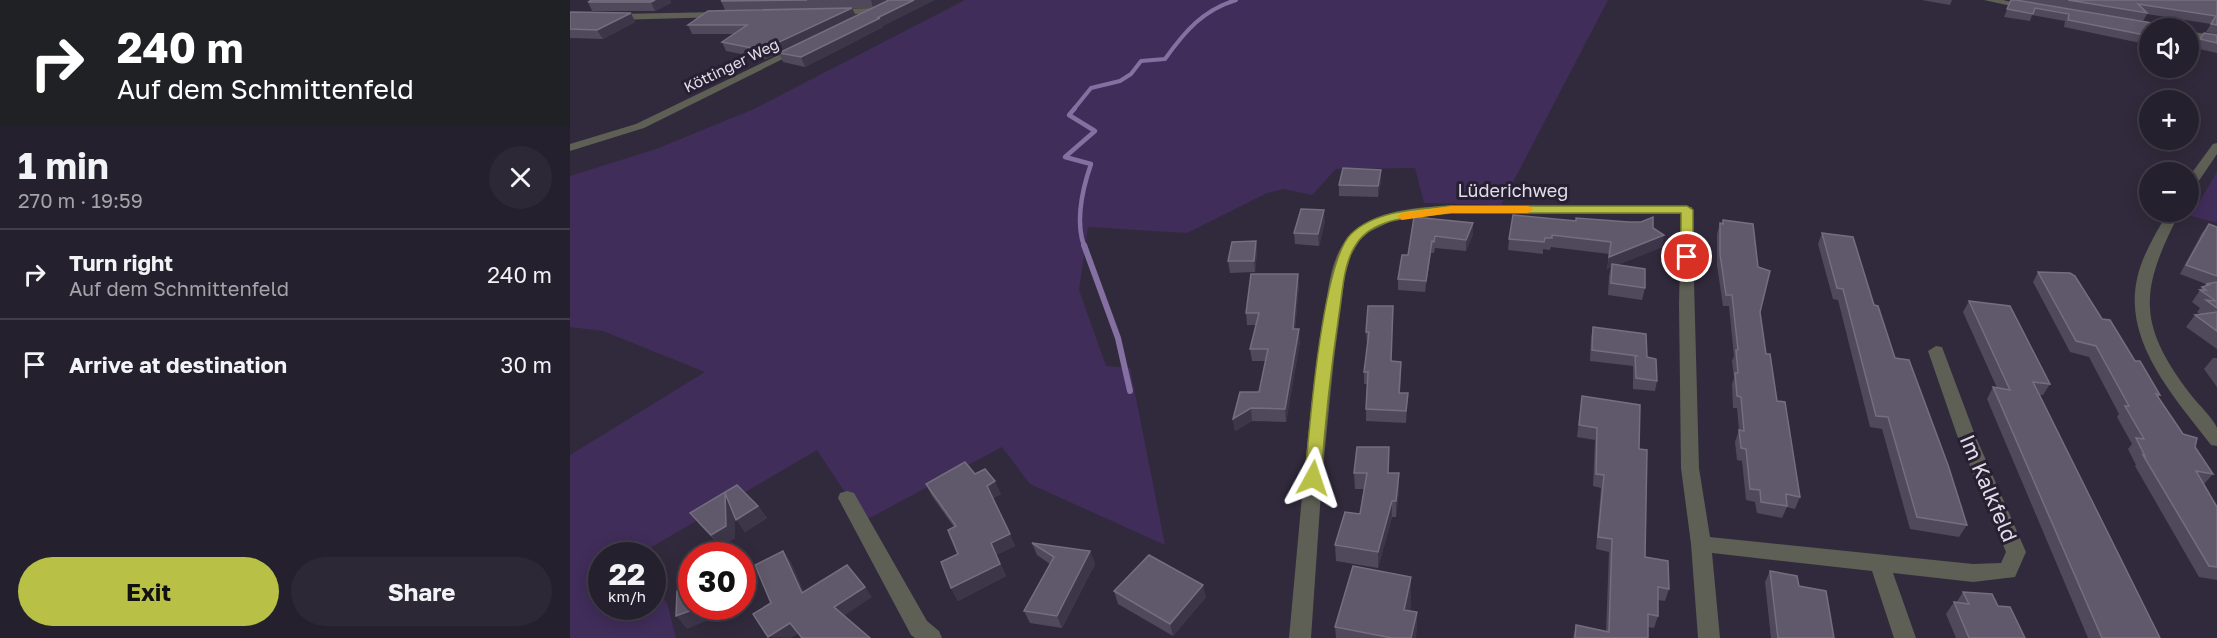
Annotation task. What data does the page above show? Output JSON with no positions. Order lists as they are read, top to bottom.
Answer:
{
  "streets": {
    "street": ["Köttinger Weg", "Lüderichweg", "Im Kalkfeld"]
  },
  "crossings": [
    ["Lüderichweg", "Im Kalkfeld"]
  ],
  "page": {
    "turn": ["240 m", "Auf dem Schmittenfeld"],
    "map_buttons": ["+", "−"],
    "heading": ["1 min", "270 m · 19:59"],
    "list": [
      {
        "name": "Turn right",
        "note": "Auf dem Schmittenfeld",
        "value": "240 m"
      },
      {
        "name": "Arrive at destination",
        "value": "30 m"
      }
    ],
    "speed": "22 km/h",
    "limit": "30",
    "buttons": ["Exit", "Share"]
  }
}
